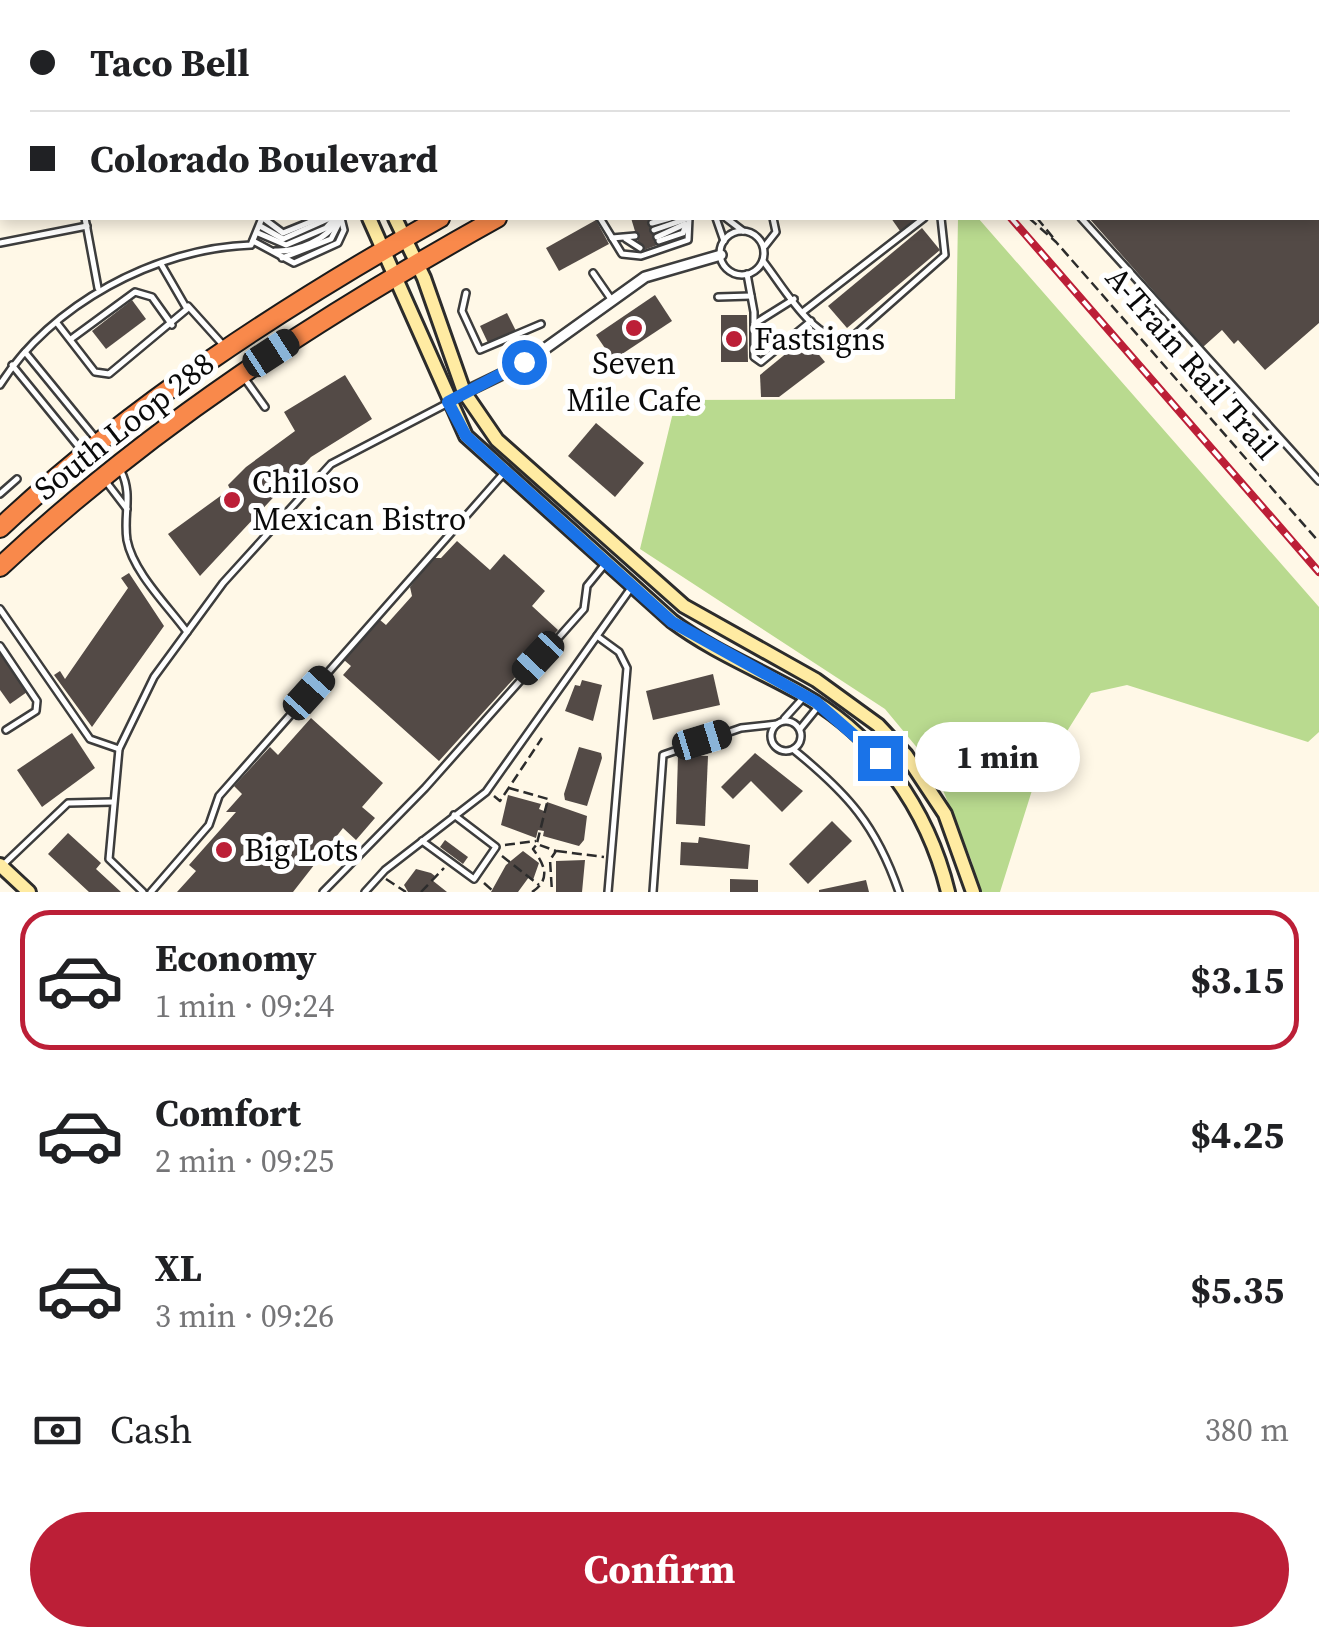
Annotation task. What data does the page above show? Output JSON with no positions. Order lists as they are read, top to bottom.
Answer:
{
  "streets": {
    "highway": ["South Loop 288"],
    "path": ["A-Train Rail Trail"]
  },
  "places": [
    "Seven Mile Cafe",
    "Fastsigns",
    "Chiloso Mexican Bistro",
    "Big Lots"
  ],
  "page": {
    "banner": ["Taco Bell", "Colorado Boulevard"],
    "bubble": "1 min",
    "list": [
      {
        "name": "Economy",
        "note": "1 min · 09:24",
        "value": "$3.15"
      },
      {
        "name": "Comfort",
        "note": "2 min · 09:25",
        "value": "$4.25"
      },
      {
        "name": "XL",
        "note": "3 min · 09:26",
        "value": "$5.35"
      }
    ],
    "pay": ["Cash", "380 m"],
    "buttons": "Confirm"
  }
}
